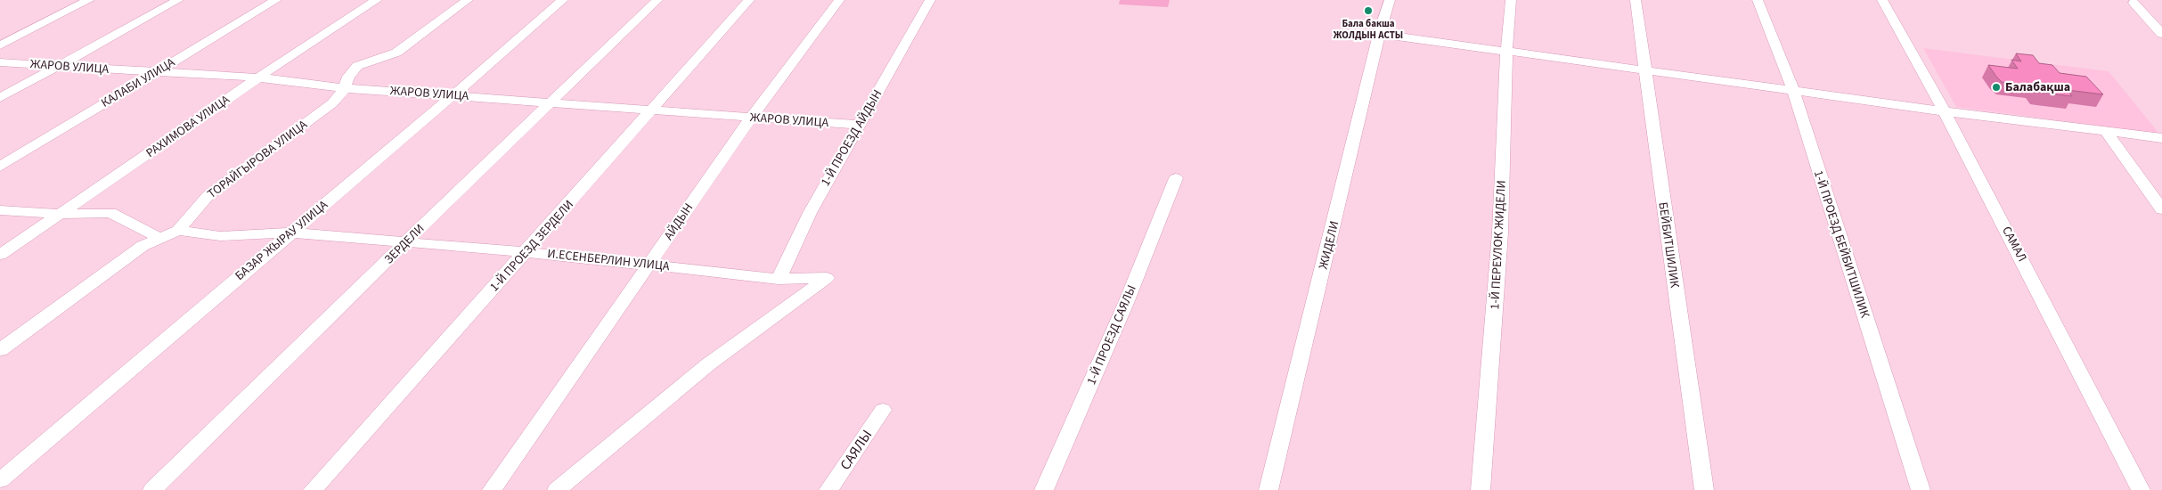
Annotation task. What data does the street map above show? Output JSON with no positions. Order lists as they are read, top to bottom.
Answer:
{
  "streets": {
    "street": [
      "ЖАРОВ УЛИЦА",
      "КАЛАБИ УЛИЦА",
      "РАХИМОВА УЛИЦА",
      "1-Й ПРОЕЗД АЙДЫН",
      "ТОРАЙГЫРОВА УЛИЦА",
      "АЙДЫН",
      "БАЗАР ЖЫРАУ УЛИЦА",
      "ЗЕРДЕЛИ",
      "1-Й ПРОЕЗД БЕЙБИТШИЛИК",
      "САМАЛ",
      "ЖИДЕЛИ",
      "1-Й ПЕРЕУЛОК ЖИДЕЛИ",
      "БЕЙБИТШИЛИК",
      "1-Й ПРОЕЗД ЗЕРДЕЛИ",
      "И.ЕСЕНБЕРЛИН УЛИЦА",
      "1-Й ПРОЕЗД САЯЛЫ",
      "САЯЛЫ"
    ]
  },
  "crossings": [
    ["ЖАРОВ УЛИЦА", "КАЛАБИ УЛИЦА"],
    ["ЖАРОВ УЛИЦА", "РАХИМОВА УЛИЦА"],
    ["ЖАРОВ УЛИЦА", "1-Й ПРОЕЗД АЙДЫН"],
    ["ЖАРОВ УЛИЦА", "ТОРАЙГЫРОВА УЛИЦА"],
    ["ЖАРОВ УЛИЦА", "АЙДЫН"],
    ["ЖАРОВ УЛИЦА", "БАЗАР ЖЫРАУ УЛИЦА"],
    ["ЖАРОВ УЛИЦА", "ЗЕРДЕЛИ"],
    ["ЖАРОВ УЛИЦА", "1-Й ПРОЕЗД ЗЕРДЕЛИ"],
    ["1-Й ПРОЕЗД АЙДЫН", "И.ЕСЕНБЕРЛИН УЛИЦА"],
    ["ТОРАЙГЫРОВА УЛИЦА", "И.ЕСЕНБЕРЛИН УЛИЦА"],
    ["АЙДЫН", "И.ЕСЕНБЕРЛИН УЛИЦА"],
    ["БАЗАР ЖЫРАУ УЛИЦА", "И.ЕСЕНБЕРЛИН УЛИЦА"],
    ["ЗЕРДЕЛИ", "И.ЕСЕНБЕРЛИН УЛИЦА"],
    ["1-Й ПРОЕЗД ЗЕРДЕЛИ", "И.ЕСЕНБЕРЛИН УЛИЦА"]
  ],
  "places": ["Бала бакша ЖОЛДЫН АСТЫ", "Балабақша"]
}
